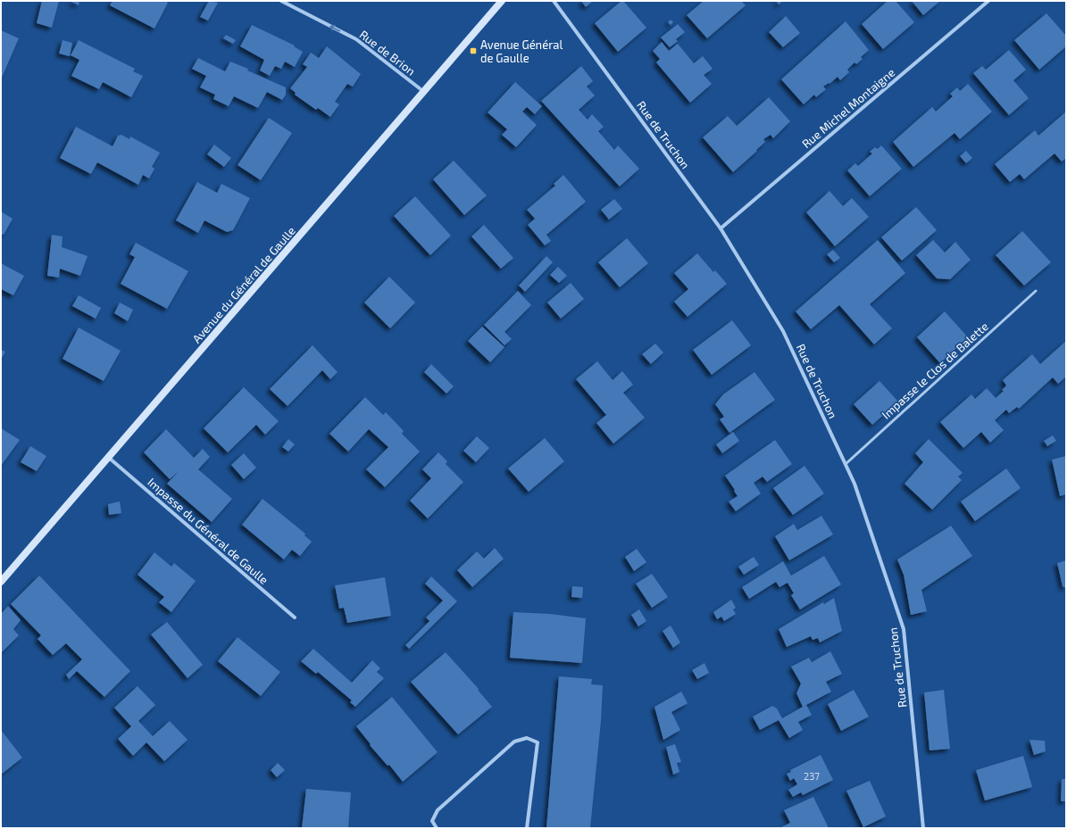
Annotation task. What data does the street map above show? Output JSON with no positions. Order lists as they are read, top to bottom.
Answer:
{
  "streets": {
    "street": [
      "Rue de Brion",
      "Rue Michel Montaigne",
      "Rue de Truchon",
      "Avenue du Général de Gaulle",
      "Impasse du Général de Gaulle"
    ],
    "lane": ["Impasse le Clos de Balette"]
  },
  "crossings": [
    ["Rue de Brion", "Avenue du Général de Gaulle"],
    ["Rue Michel Montaigne", "Rue de Truchon"],
    ["Rue de Truchon", "Impasse le Clos de Balette"],
    ["Avenue du Général de Gaulle", "Impasse du Général de Gaulle"]
  ],
  "one_way": ["Rue de Brion"],
  "places": {
    "transit": ["Avenue Général de Gaulle"]
  },
  "house_numbers": ["237"]
}
